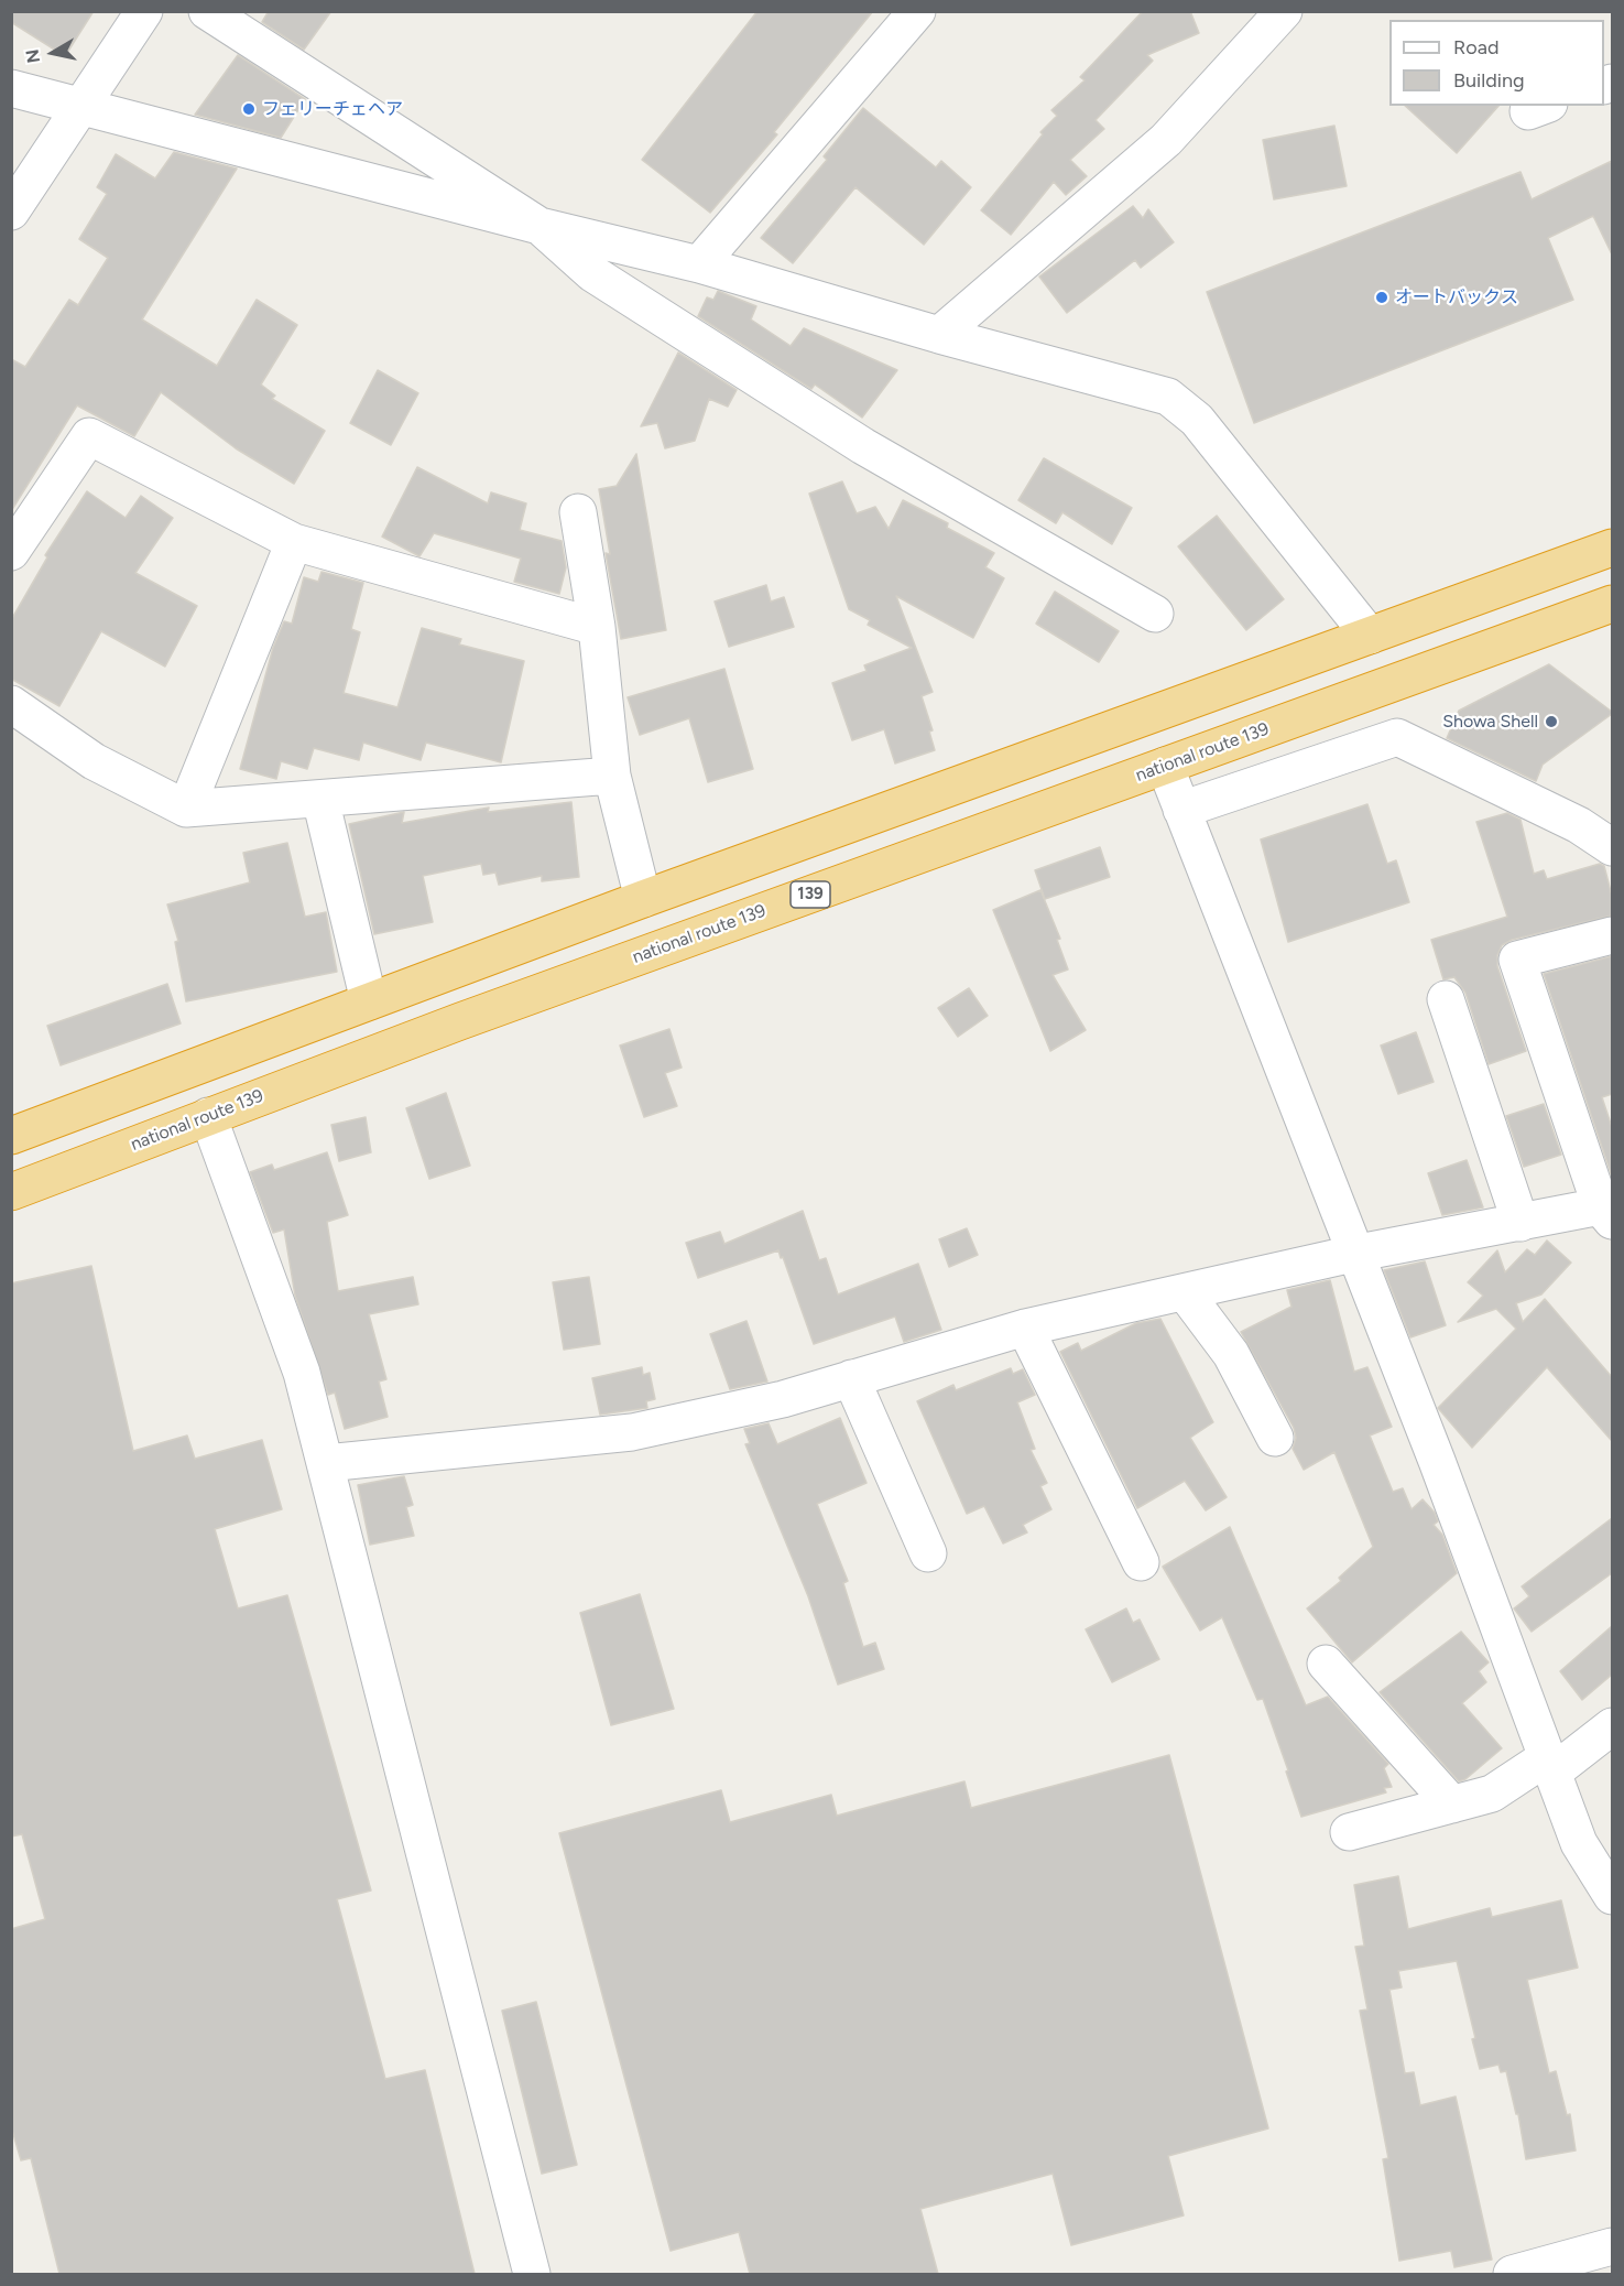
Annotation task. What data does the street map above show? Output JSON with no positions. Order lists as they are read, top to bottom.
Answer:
{
  "streets": {
    "highway": ["national route 139", "139"]
  },
  "places": ["フェリーチェヘア", "オートバックス", "Showa Shell"],
  "legend": ["Road", "Building"],
  "north": "left"
}
